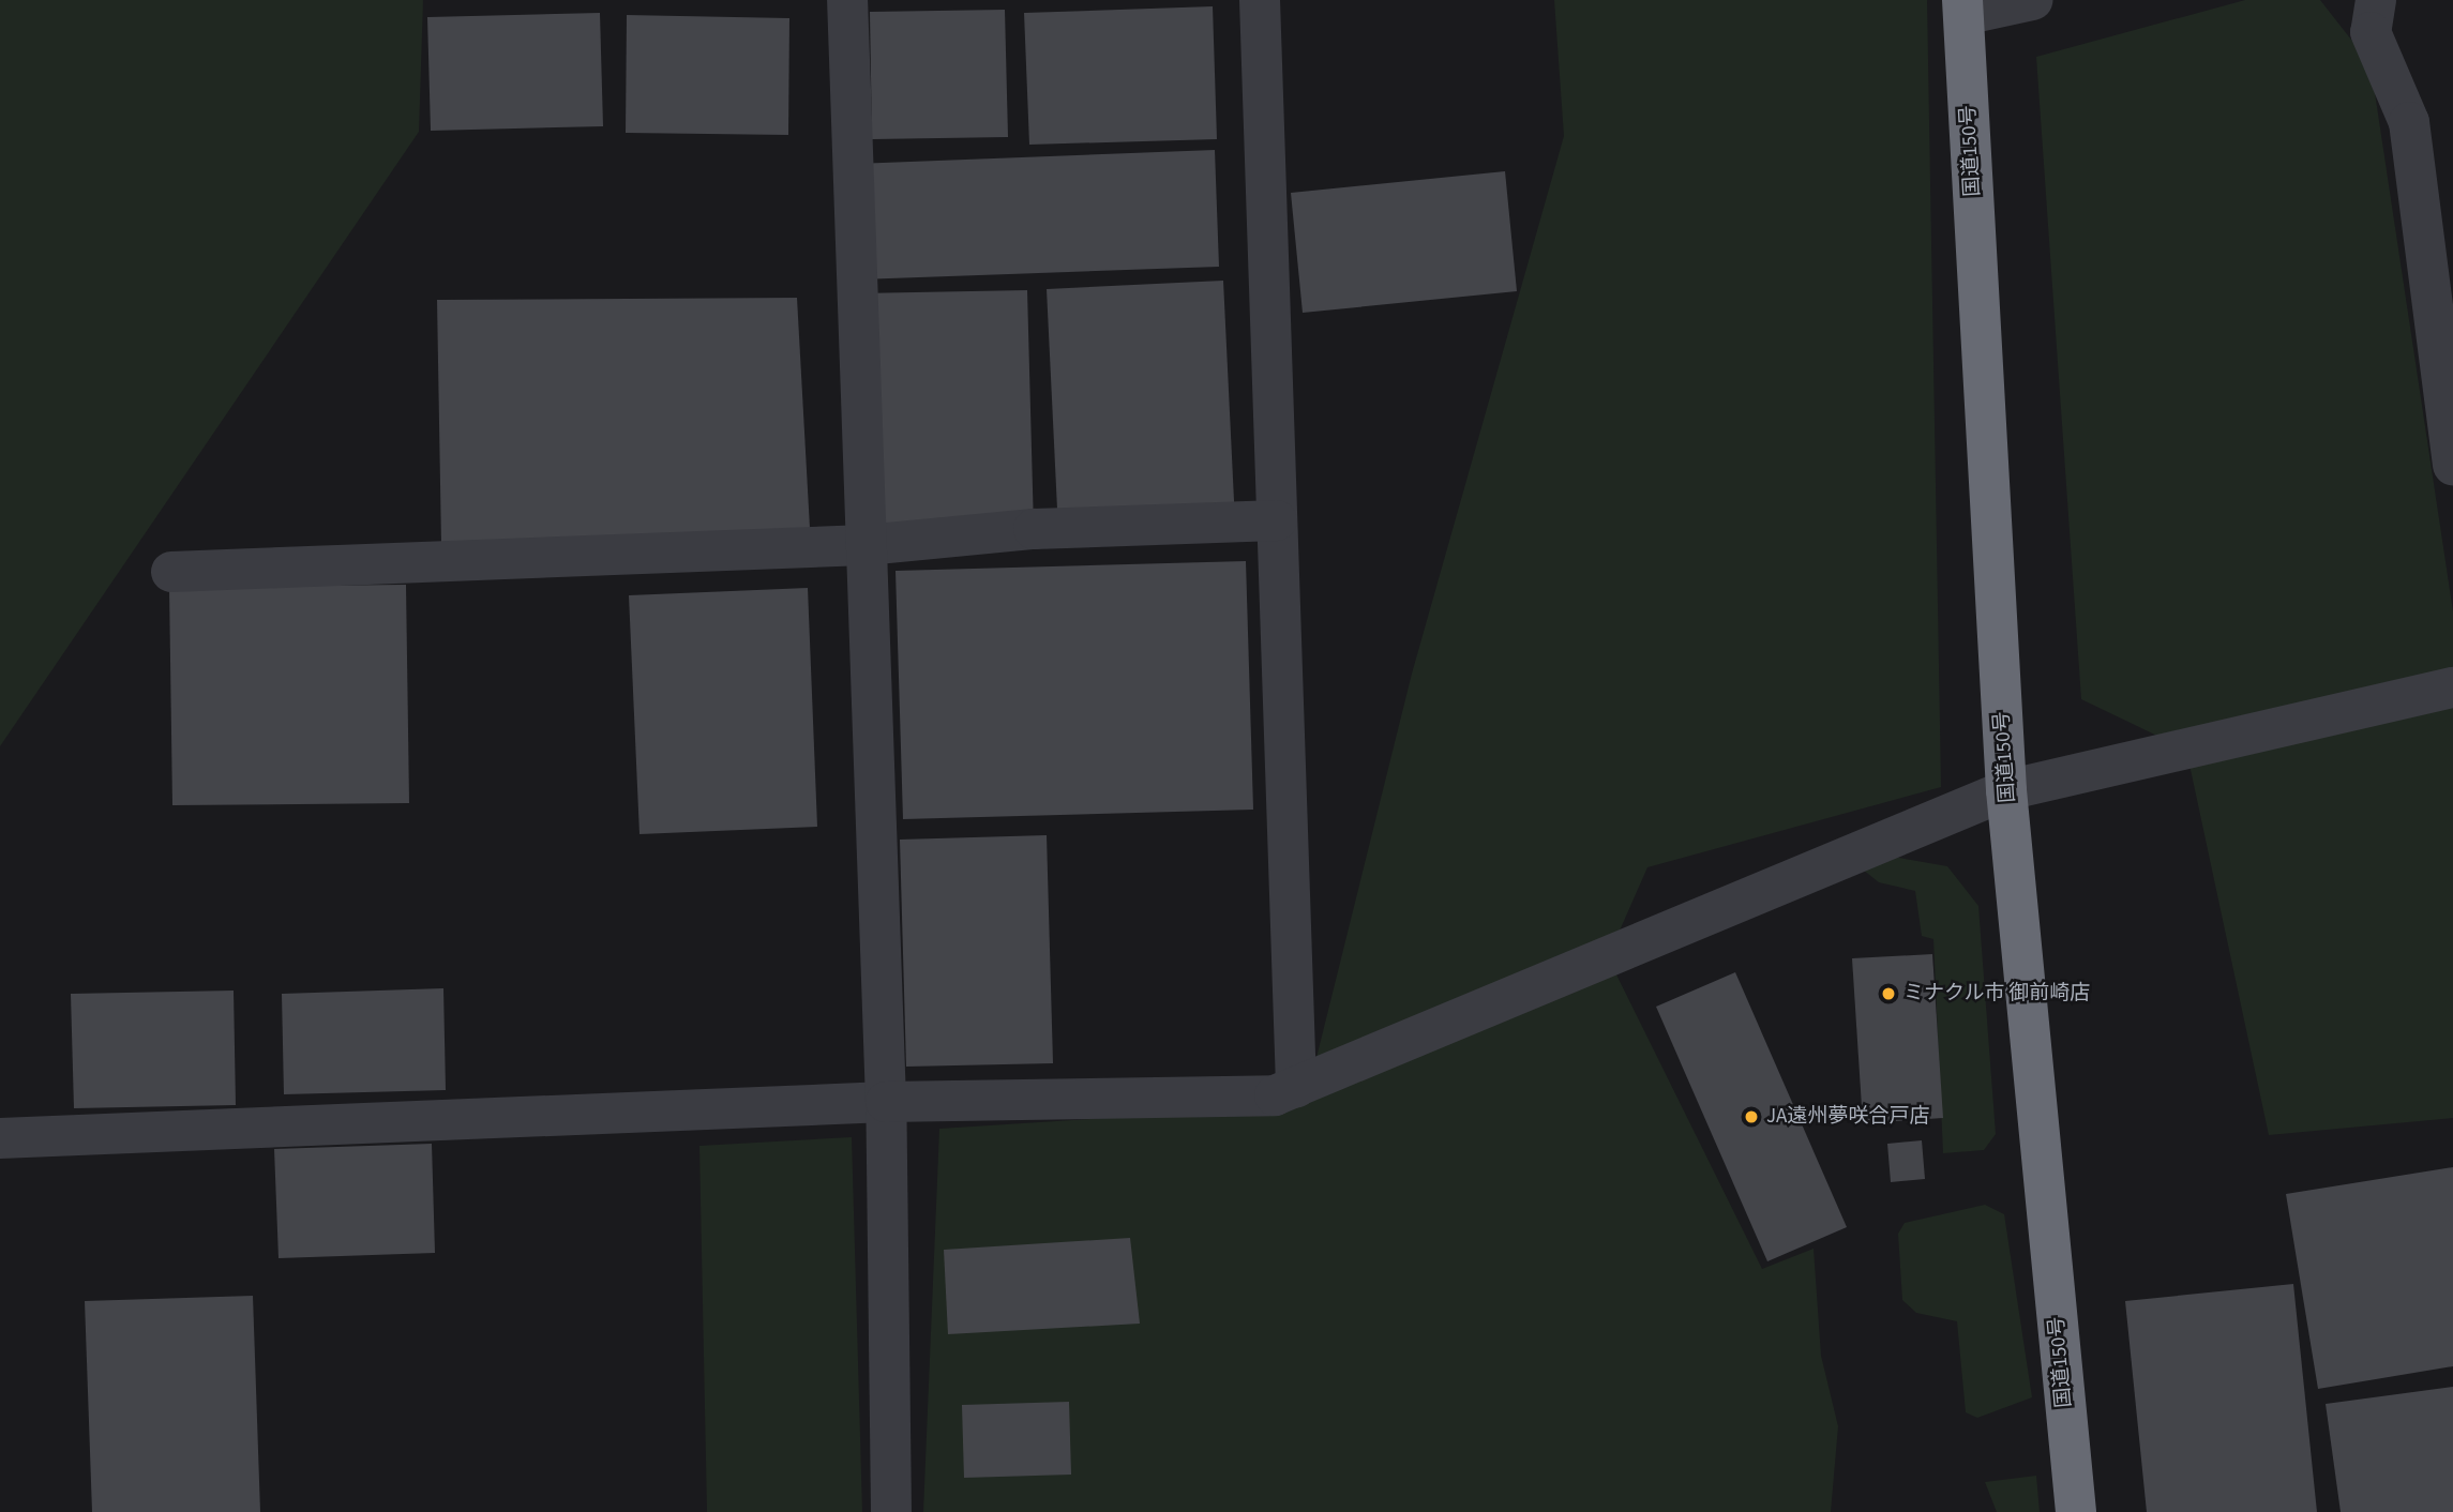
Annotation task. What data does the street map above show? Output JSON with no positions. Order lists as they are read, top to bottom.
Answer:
{
  "streets": {
    "highway": ["国道150号"]
  },
  "places": ["ミナクル市 御前崎店", "JA遠州夢咲合戸店"]
}
